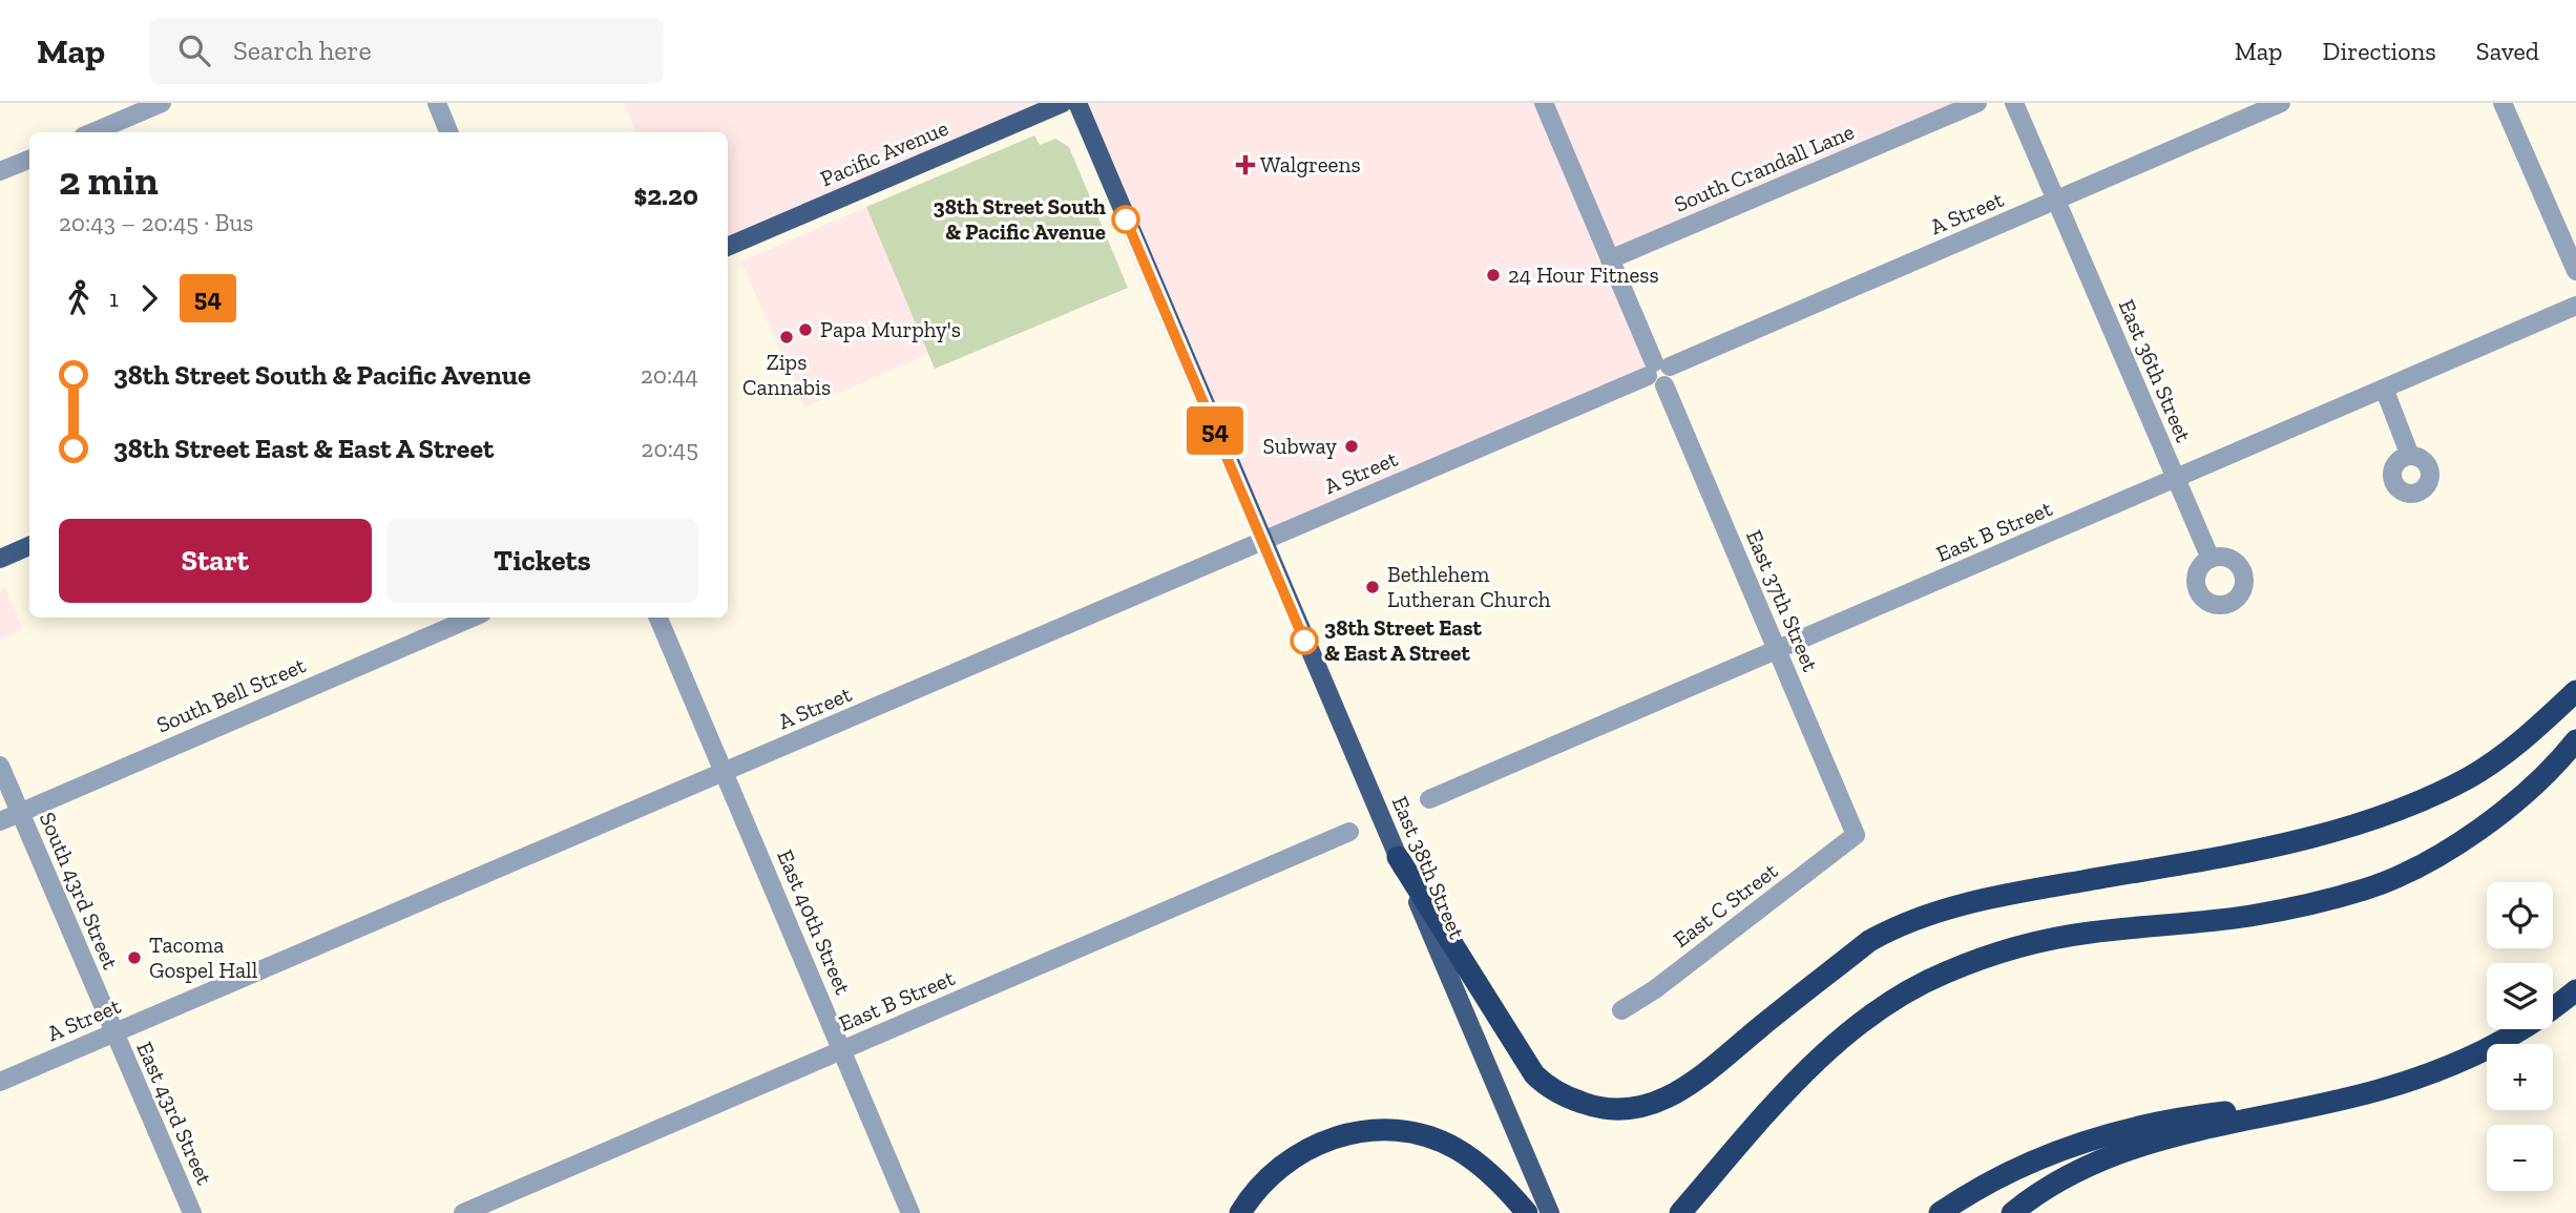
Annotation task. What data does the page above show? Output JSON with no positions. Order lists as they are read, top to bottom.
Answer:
{
  "streets": {
    "main road": ["Pacific Avenue", "East 38th Street"],
    "street": [
      "South Crandall Lane",
      "A Street",
      "East 36th Street",
      "East B Street",
      "East 37th Street",
      "South Bell Street",
      "South 43rd Street",
      "East C Street",
      "East 40th Street",
      "East 43rd Street"
    ]
  },
  "crossings": [
    ["South Crandall Lane", "East 37th Street"],
    ["A Street", "East 36th Street"],
    ["A Street", "East 37th Street"],
    ["A Street", "East 38th Street"],
    ["A Street", "South 43rd Street"],
    ["A Street", "East 40th Street"],
    ["A Street", "East 43rd Street"],
    ["East 36th Street", "East B Street"],
    ["East B Street", "East 37th Street"],
    ["East B Street", "East 40th Street"],
    ["East 37th Street", "East C Street"],
    ["South Bell Street", "South 43rd Street"],
    ["South 43rd Street", "East 43rd Street"]
  ],
  "places": {
    "health": ["Walgreens"],
    "other": [
      "38th Street South & Pacific Avenue",
      "24 Hour Fitness",
      "Papa Murphy's",
      "Zips Cannabis",
      "Subway",
      "Bethlehem Lutheran Church",
      "38th Street East & East A Street",
      "Tacoma Gospel Hall"
    ]
  },
  "lines": ["bus line 54"],
  "page": {
    "header": "Map",
    "search": "Search here",
    "nav": ["Map", "Directions", "Saved"],
    "on_map": "54",
    "heading": ["2 min", "20:43 – 20:45 · Bus", "$2.20"],
    "legs": ["1", "54"],
    "list": [
      {
        "name": "38th Street South & Pacific Avenue",
        "value": "20:44"
      },
      {
        "name": "38th Street East & East A Street",
        "value": "20:45"
      }
    ],
    "buttons": ["Start", "Tickets"],
    "map_buttons": ["+", "−"]
  }
}
